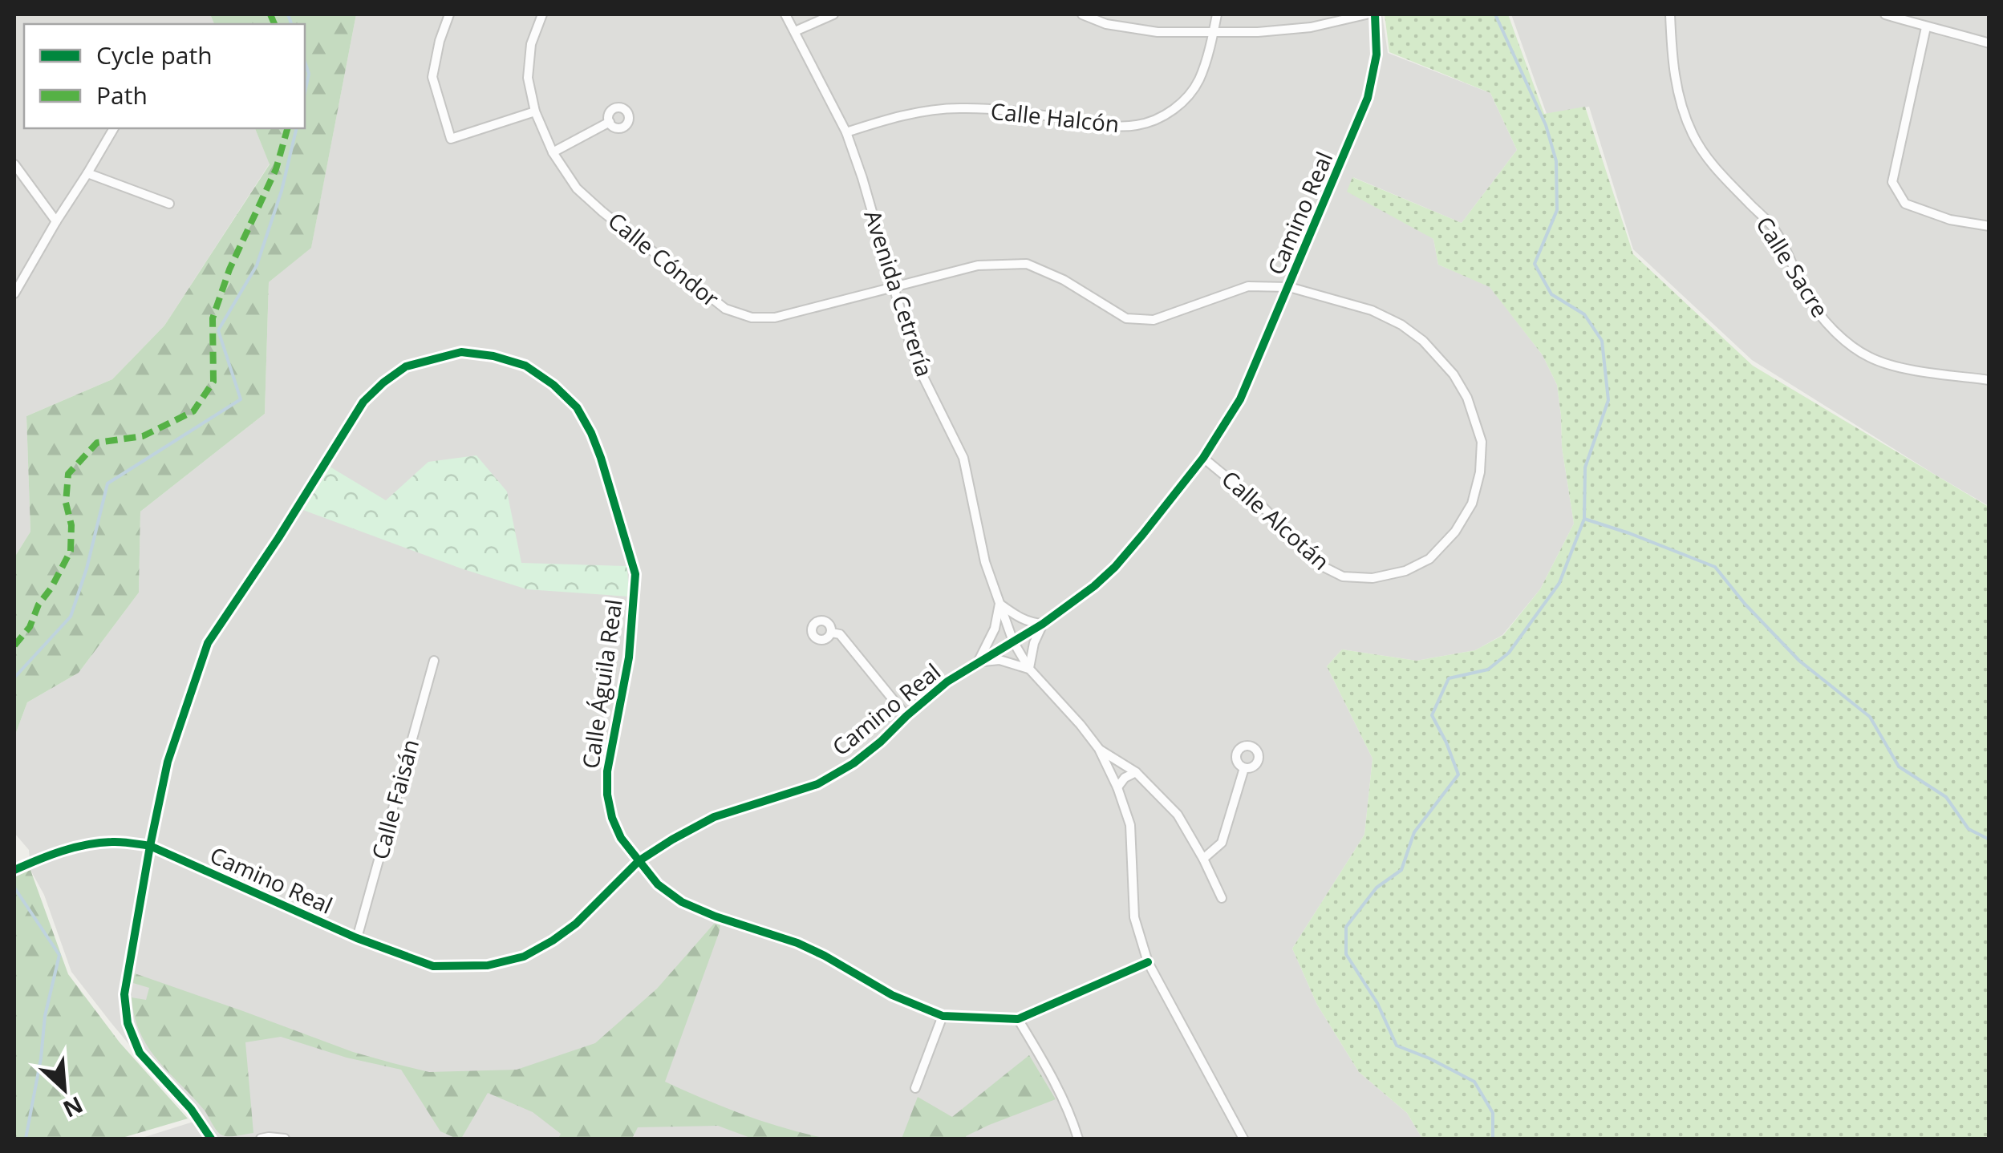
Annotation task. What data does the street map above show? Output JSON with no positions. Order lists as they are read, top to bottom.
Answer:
{
  "streets": {
    "street": [
      "Calle Halcón",
      "Camino Real",
      "Calle Cóndor",
      "Calle Sacre",
      "Avenida Cetrería",
      "Calle Alcotán",
      "Calle Águila Real",
      "Calle Faisán"
    ]
  },
  "crossings": [
    ["Calle Halcón", "Avenida Cetrería"],
    ["Camino Real", "Calle Cóndor"],
    ["Camino Real", "Avenida Cetrería"],
    ["Camino Real", "Calle Alcotán"],
    ["Camino Real", "Calle Águila Real"],
    ["Camino Real", "Calle Faisán"],
    ["Calle Cóndor", "Avenida Cetrería"],
    ["Calle Cóndor", "Calle Alcotán"],
    ["Avenida Cetrería", "Calle Águila Real"]
  ],
  "legend": ["Cycle path", "Path"],
  "north": "bottom right"
}
